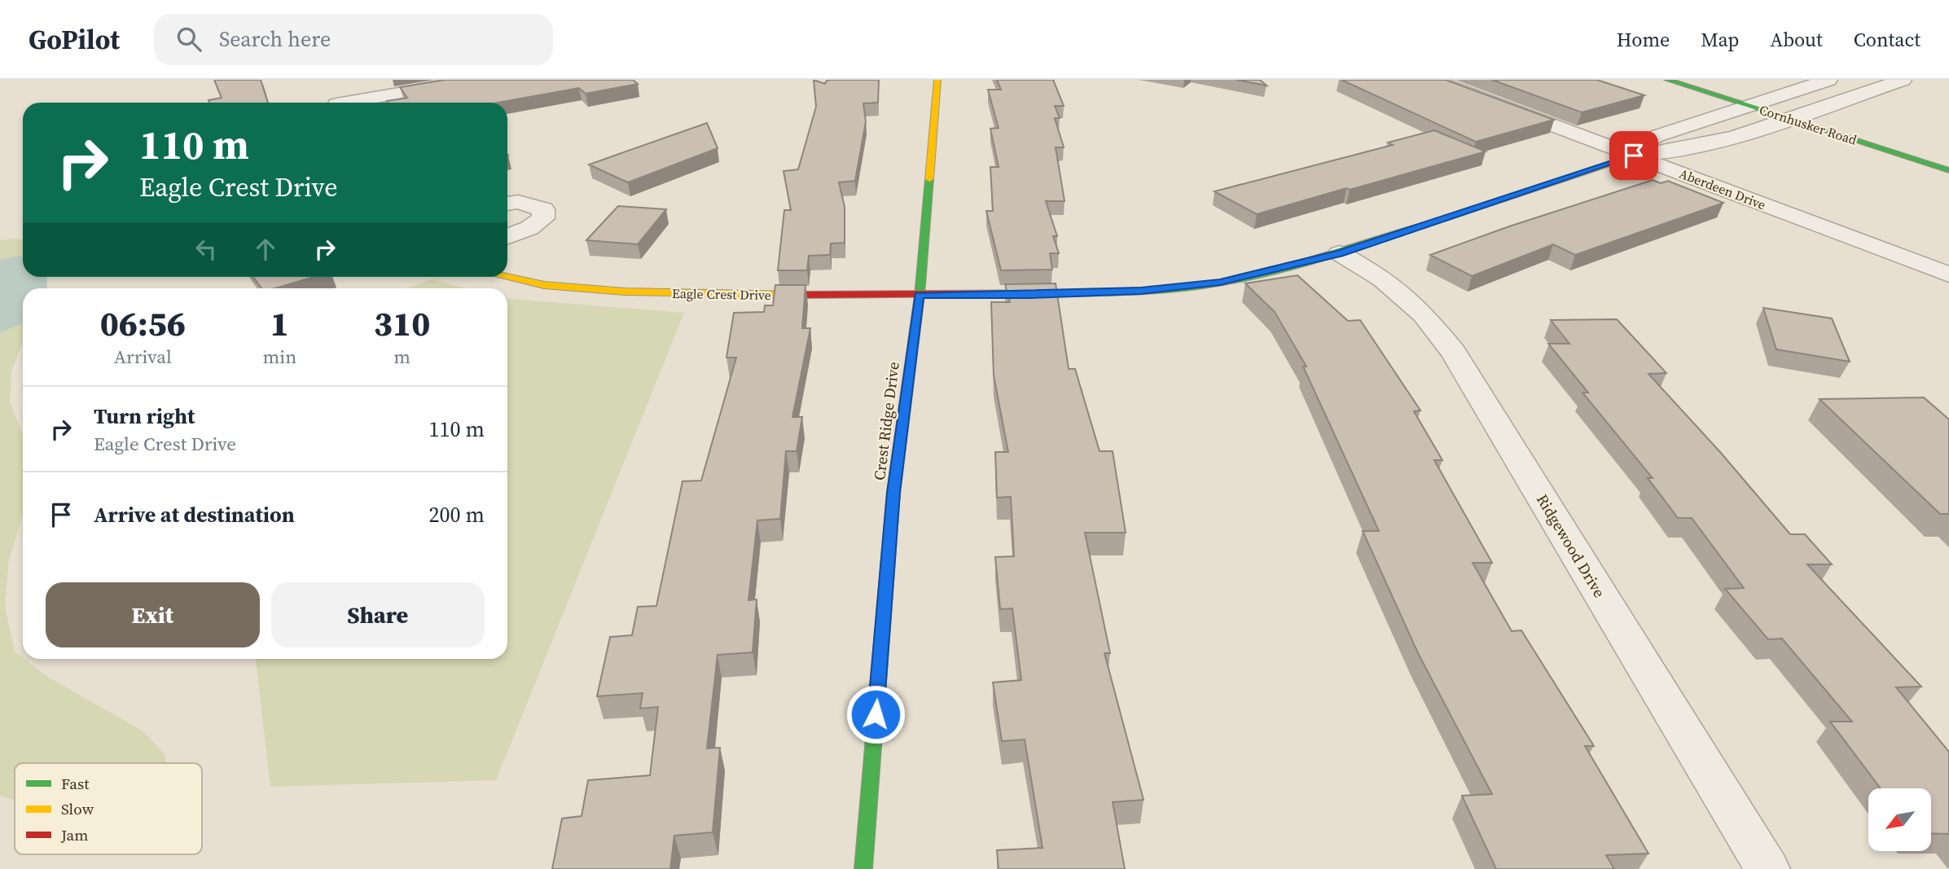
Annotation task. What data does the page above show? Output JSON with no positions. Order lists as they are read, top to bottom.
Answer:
{
  "streets": {
    "street": [
      "Cornhusker Road",
      "Aberdeen Drive",
      "Eagle Crest Drive",
      "Crest Ridge Drive",
      "Ridgewood Drive"
    ]
  },
  "crossings": [
    ["Cornhusker Road", "Eagle Crest Drive"],
    ["Aberdeen Drive", "Eagle Crest Drive"],
    ["Eagle Crest Drive", "Crest Ridge Drive"],
    ["Eagle Crest Drive", "Ridgewood Drive"]
  ],
  "legend": ["Fast", "Slow", "Jam"],
  "north": "bottom left",
  "page": {
    "header": "GoPilot",
    "search": "Search here",
    "nav": [
      "Home",
      "Map",
      "About",
      "Contact"
    ],
    "turn": ["110 m", "Eagle Crest Drive"],
    "eta": [
      "06:56",
      "Arrival",
      "1",
      "min",
      "310",
      "m"
    ],
    "list": [
      {
        "name": "Turn right",
        "note": "Eagle Crest Drive",
        "value": "110 m"
      },
      {
        "name": "Arrive at destination",
        "value": "200 m"
      }
    ],
    "buttons": ["Exit", "Share"]
  }
}
